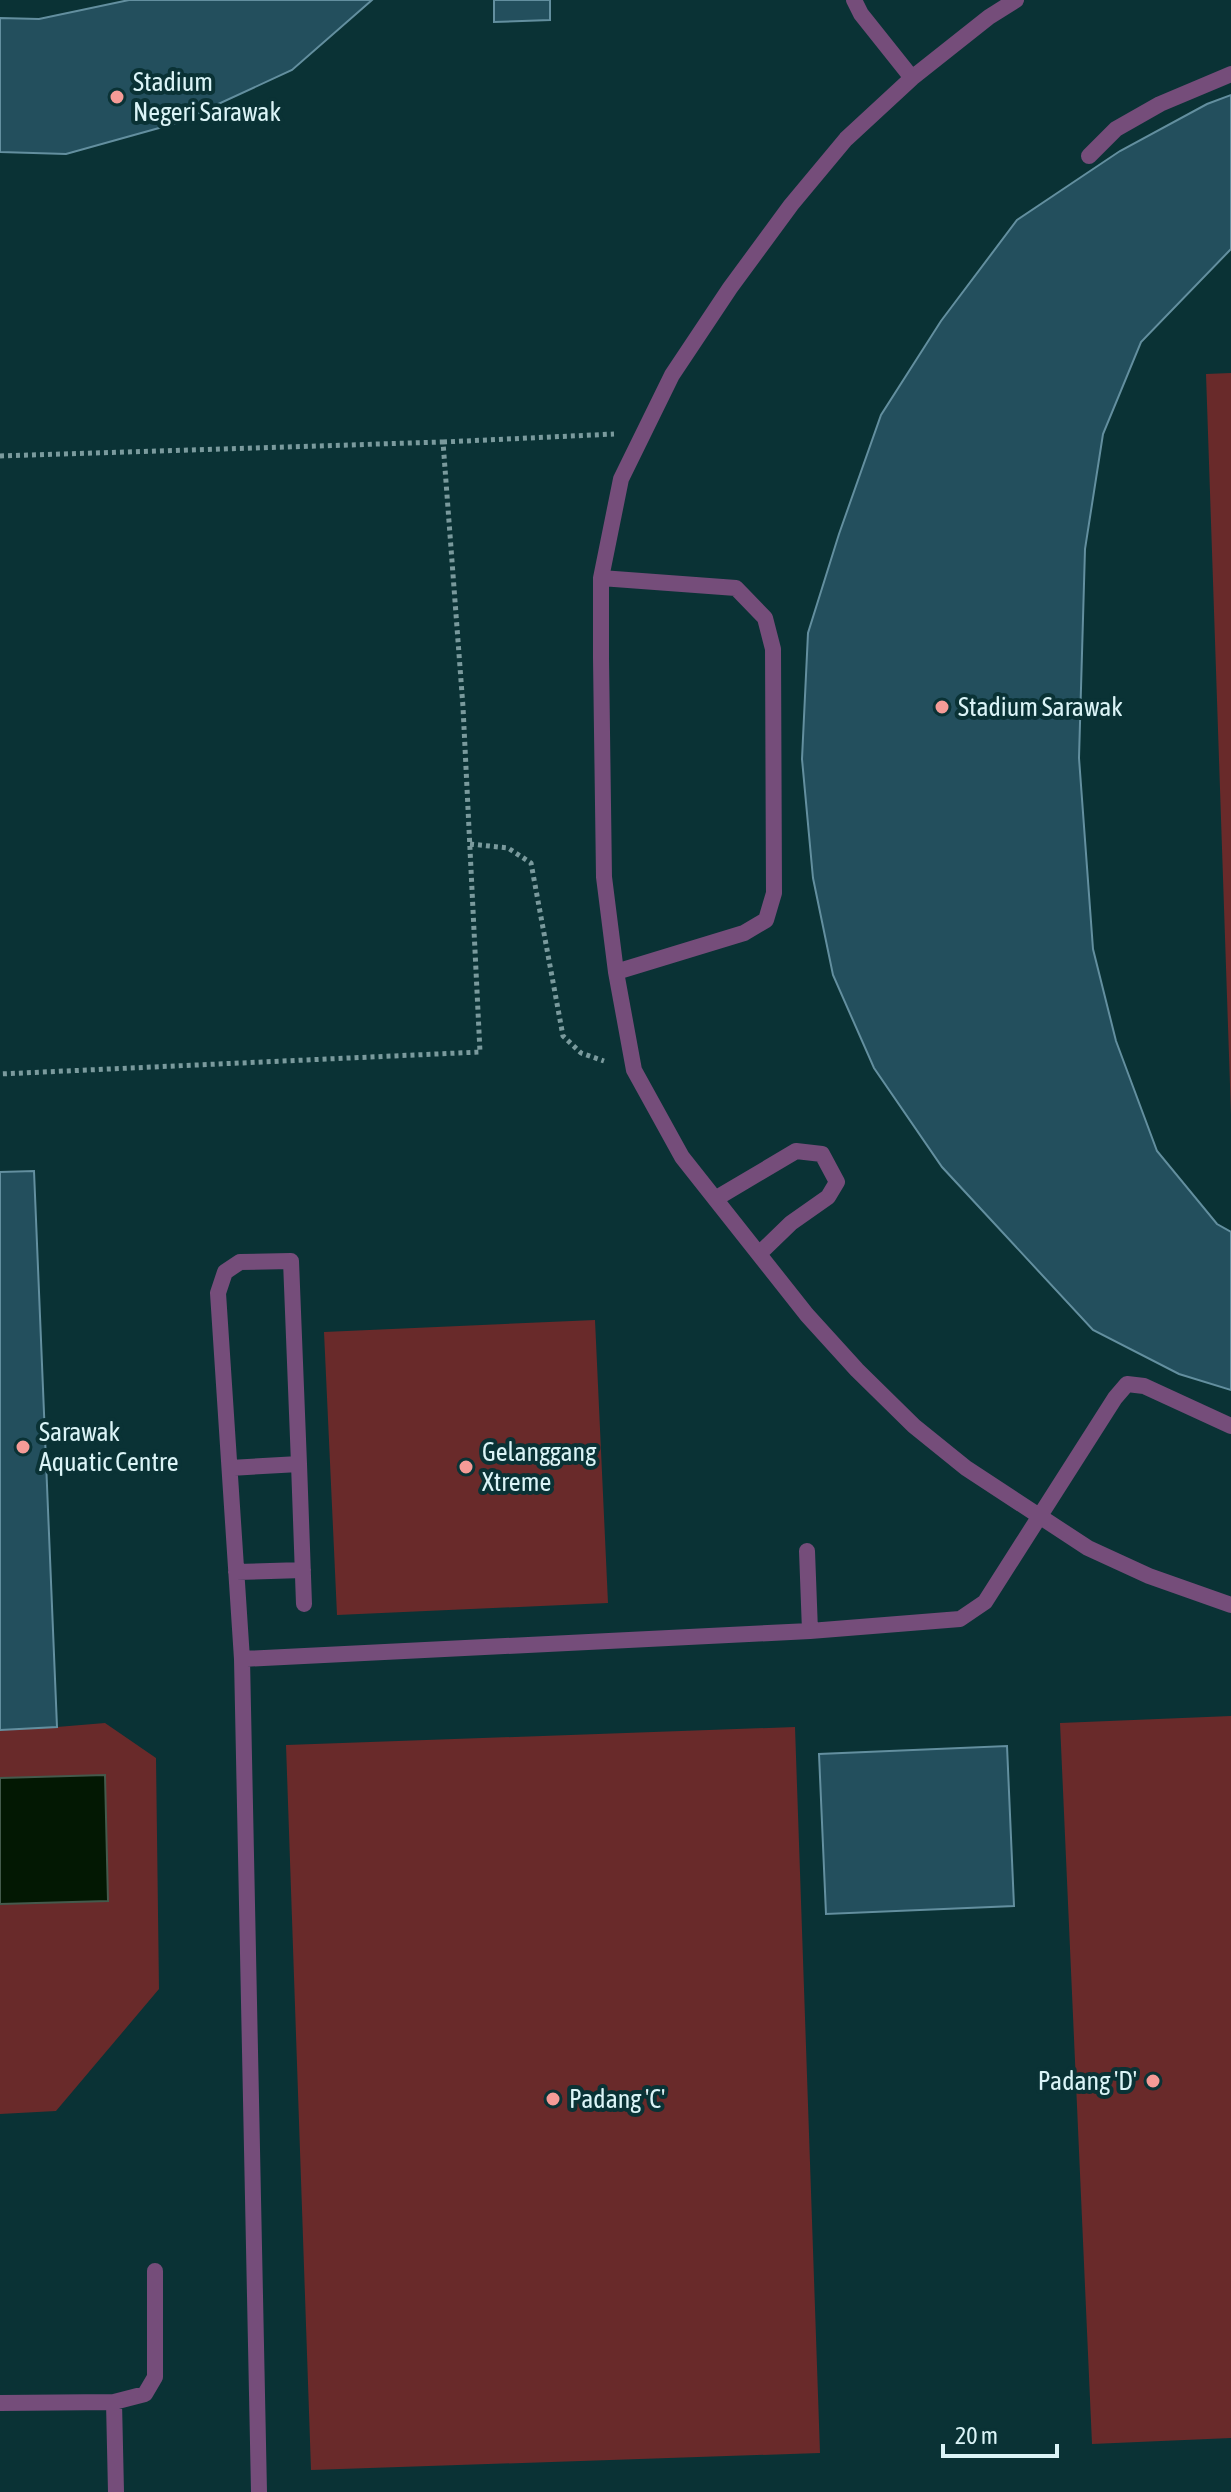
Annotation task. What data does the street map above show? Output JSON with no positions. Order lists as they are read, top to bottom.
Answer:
{
  "places": [
    "Stadium Negeri Sarawak",
    "Stadium Sarawak",
    "Sarawak Aquatic Centre",
    "Gelanggang Xtreme",
    "Padang 'D'",
    "Padang 'C'"
  ],
  "scale_bar": "20 m"
}
